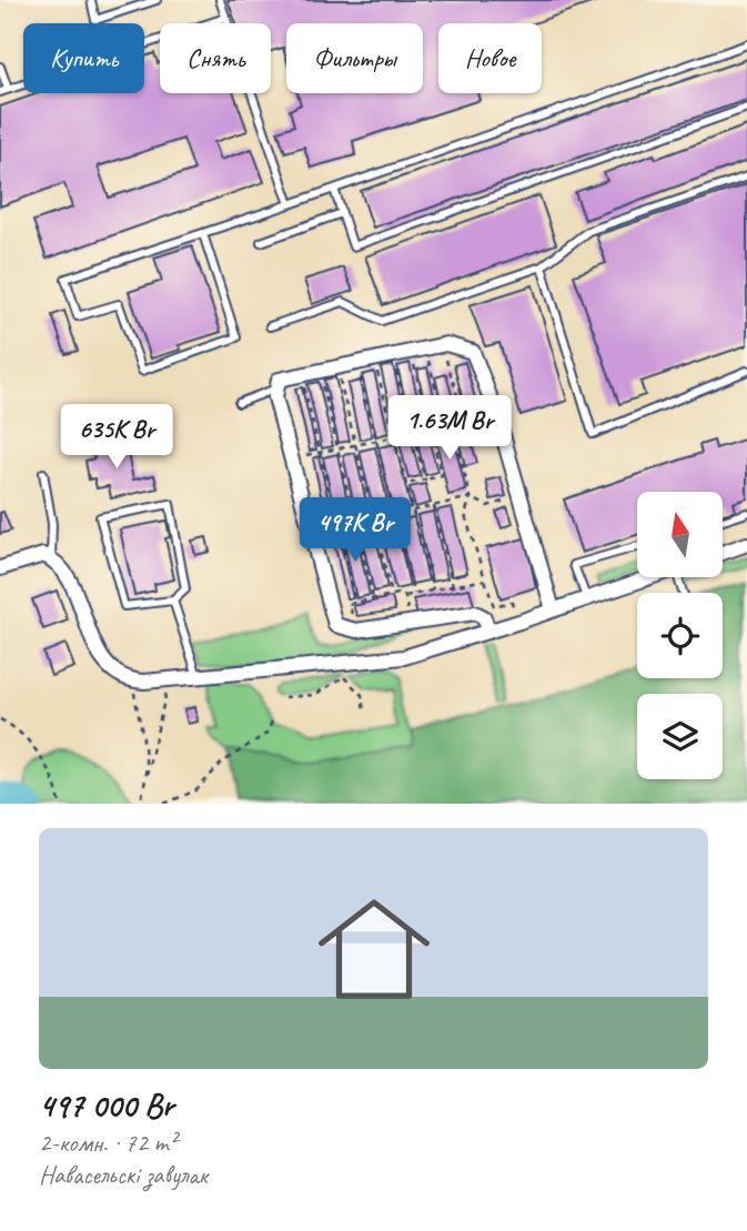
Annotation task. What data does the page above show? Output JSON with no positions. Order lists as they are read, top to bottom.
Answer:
{
  "north": "top",
  "page": {
    "chip": [
      "Купить",
      "Снять",
      "Фильтры",
      "Новое"
    ],
    "price": ["1.63M Br", "635K Br", "497K Br"],
    "list": [
      {
        "name": "497 000 Br",
        "note": "2-комн. · 72 m² · Навасельскі завулак"
      }
    ]
  }
}
